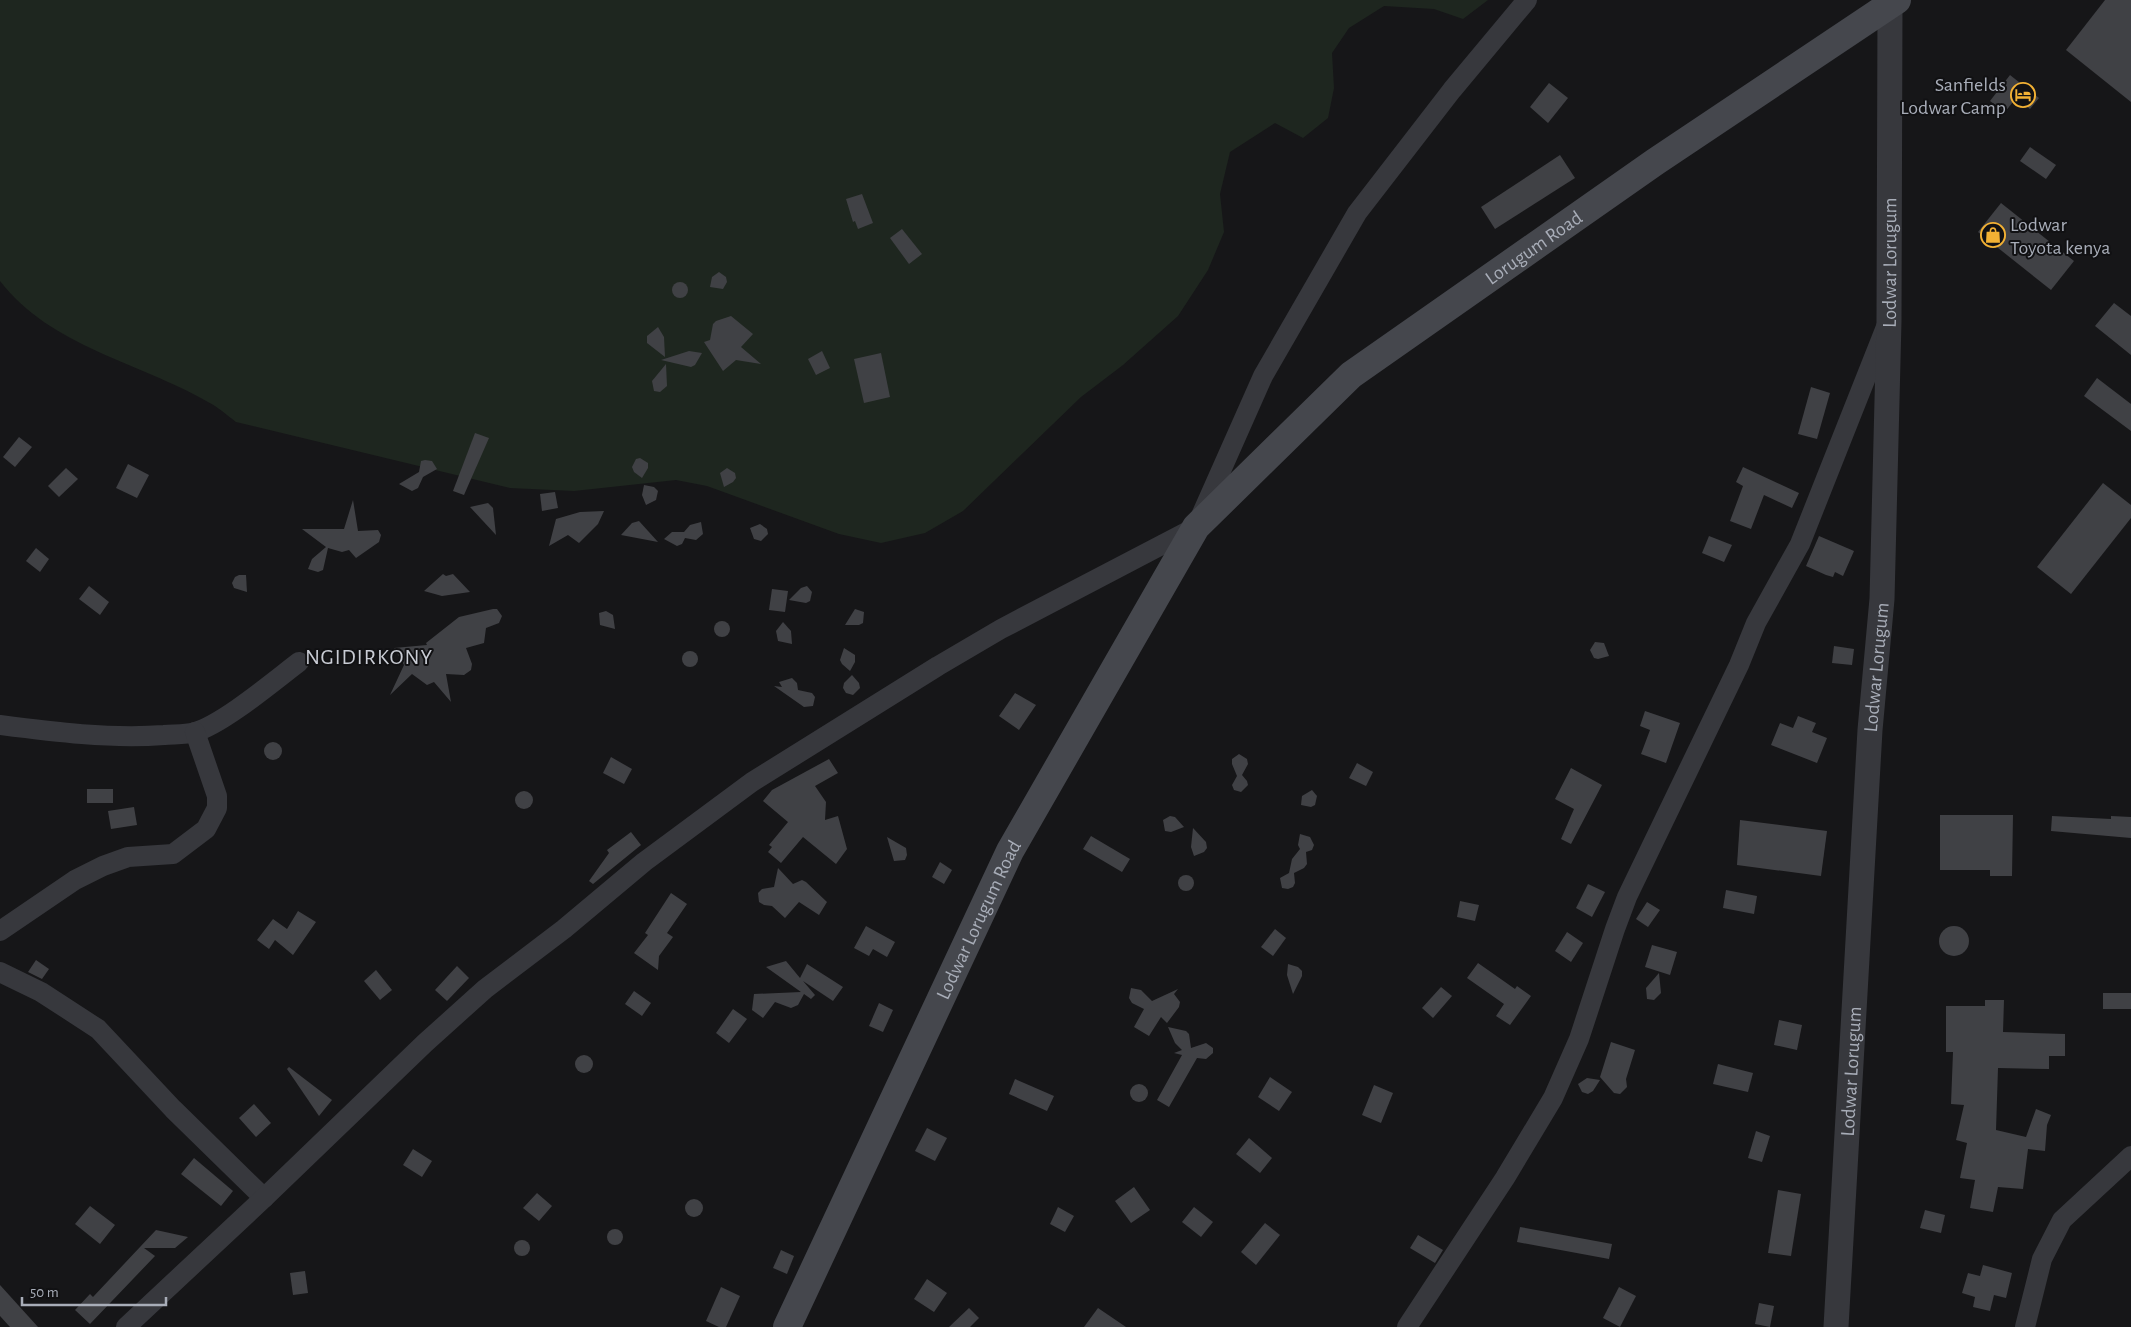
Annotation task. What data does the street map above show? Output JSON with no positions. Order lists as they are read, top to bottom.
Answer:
{
  "streets": {
    "main road": ["Lorugum Road", "Lodwar Lorugum Road"],
    "street": ["Lodwar Lorugum"]
  },
  "crossings": [
    ["Lorugum Road", "Lodwar Lorugum"],
    ["Lorugum Road", "Lodwar Lorugum Road"]
  ],
  "districts": ["NGIDIRKONY"],
  "places": {
    "hotel": ["Sanfields Lodwar Camp"],
    "shop": ["Lodwar Toyota kenya"]
  },
  "scale_bar": "50 m"
}
